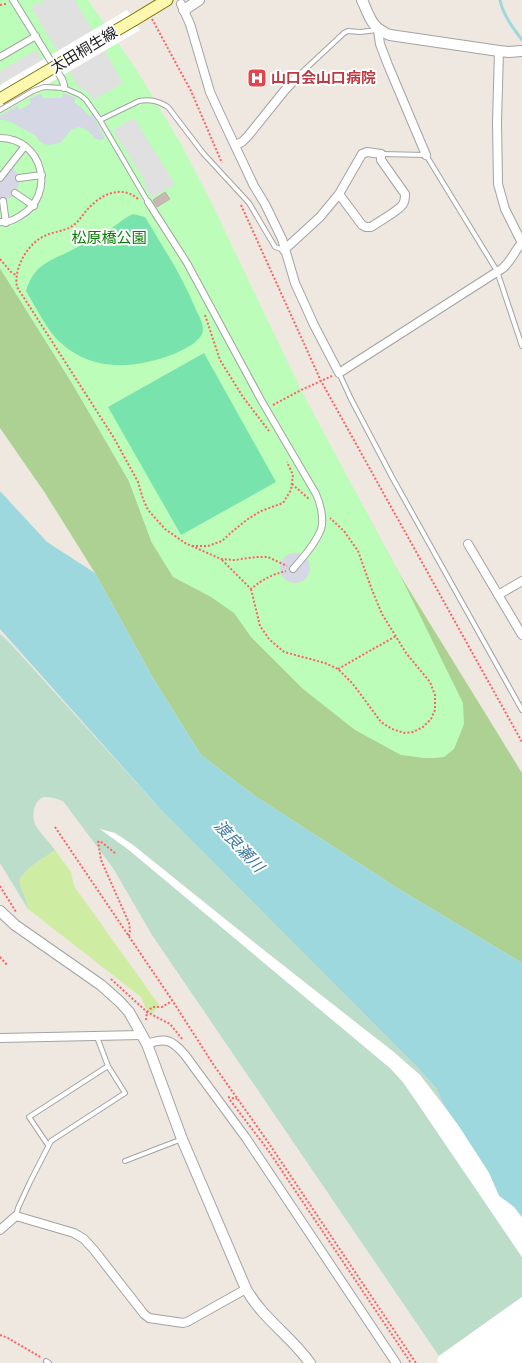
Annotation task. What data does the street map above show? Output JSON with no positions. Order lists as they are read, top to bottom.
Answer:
{
  "streets": {
    "main road": ["太田桐生線"]
  },
  "water": ["渡良瀬川"],
  "parks": ["松原橋公園"],
  "places": {
    "hospital": ["山口会山口病院"]
  }
}
